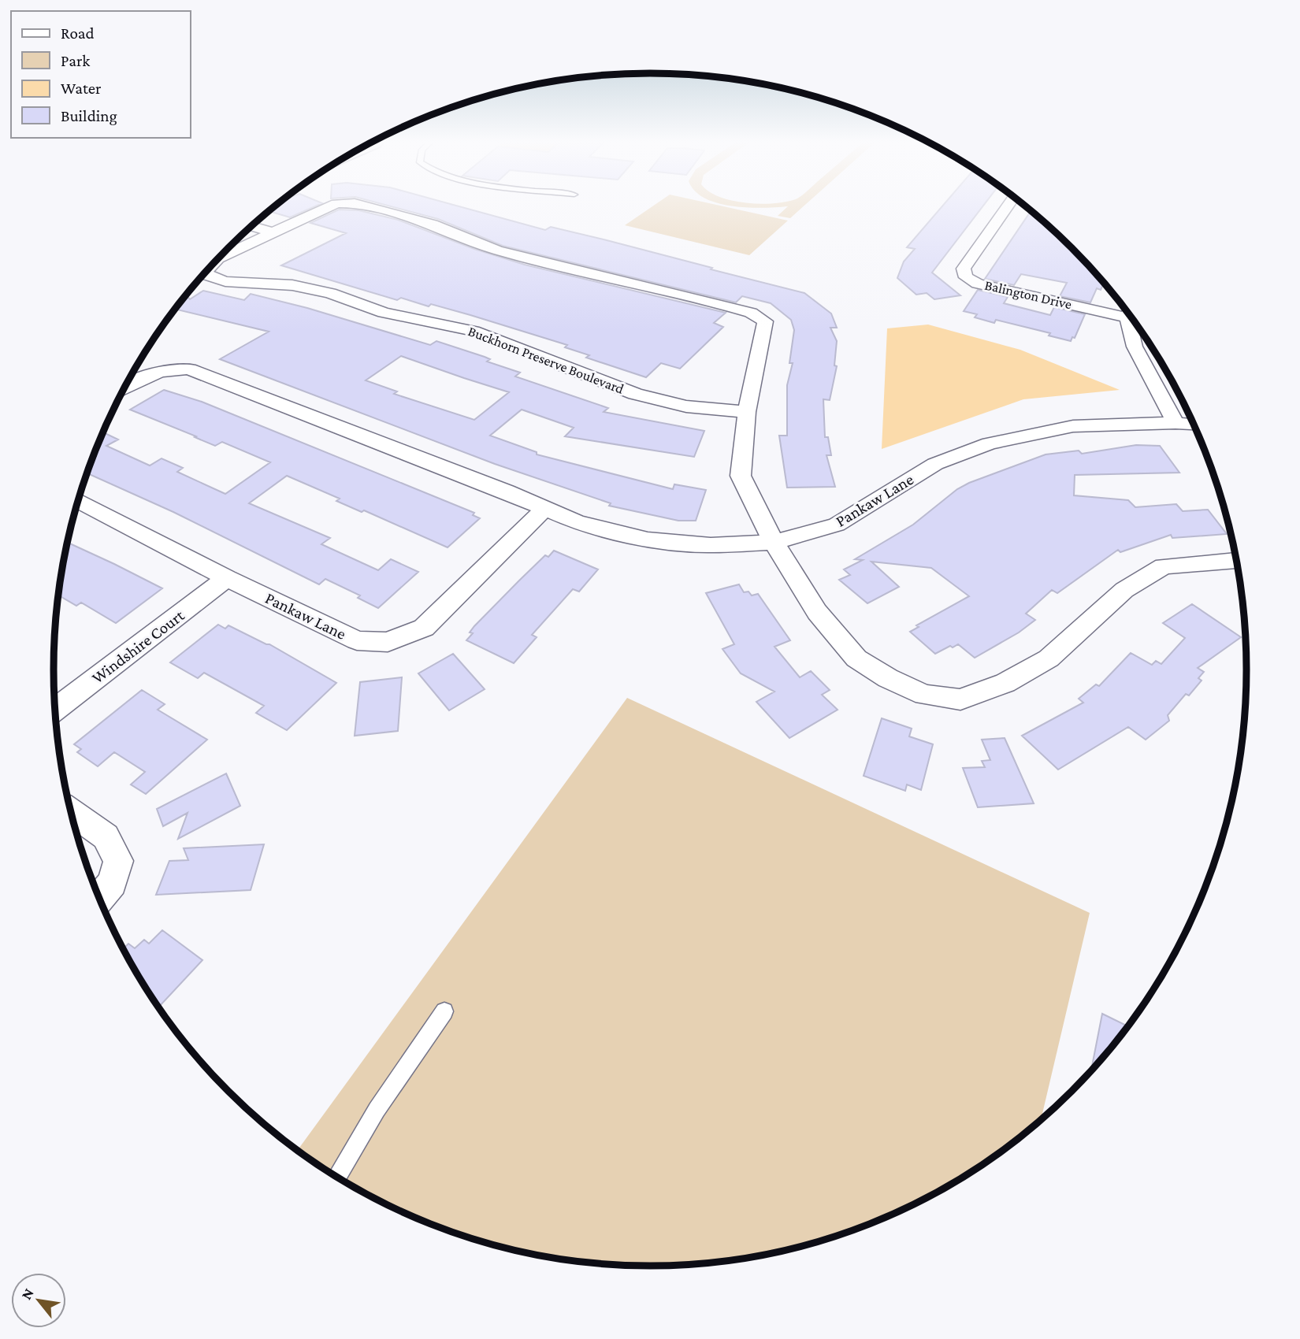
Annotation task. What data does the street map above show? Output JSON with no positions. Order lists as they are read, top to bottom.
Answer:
{
  "streets": {
    "street": [
      "Balington Drive",
      "Buckhorn Preserve Boulevard",
      "Pankaw Lane",
      "Windshire Court"
    ]
  },
  "crossings": [
    ["Buckhorn Preserve Boulevard", "Pankaw Lane"],
    ["Pankaw Lane", "Windshire Court"]
  ],
  "legend": [
    "Road",
    "Park",
    "Water",
    "Building"
  ],
  "north": "top left"
}
